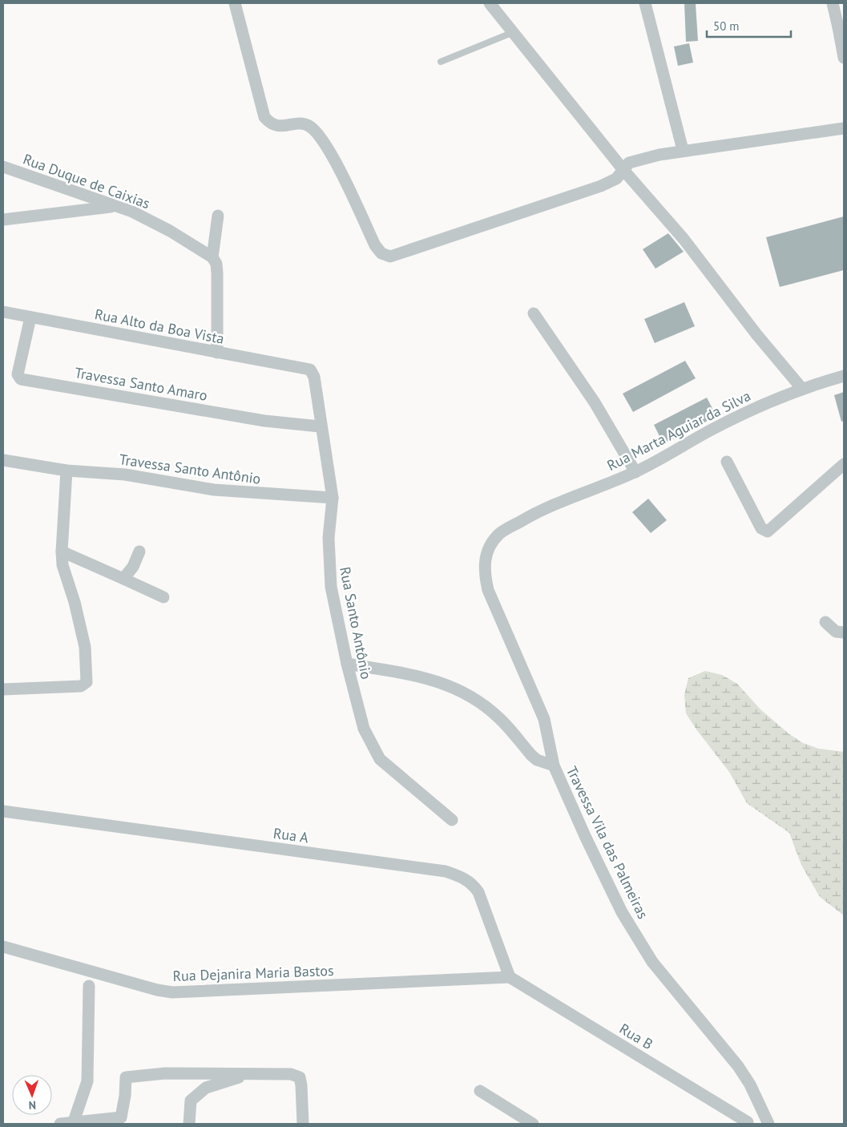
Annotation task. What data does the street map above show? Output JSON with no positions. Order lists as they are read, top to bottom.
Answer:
{
  "streets": {
    "street": [
      "Rua Duque de Caixias",
      "Rua Alto da Boa Vista",
      "Travessa Santo Amaro",
      "Rua Marta Aguiar da Silva",
      "Travessa Santo Antônio",
      "Rua Santo Antônio",
      "Rua A",
      "Travessa Vila das Palmeiras",
      "Rua Dejanira Maria Bastos",
      "Rua B"
    ]
  },
  "crossings": [
    ["Rua Alto da Boa Vista", "Travessa Santo Amaro"],
    ["Rua Alto da Boa Vista", "Rua Santo Antônio"],
    ["Travessa Santo Amaro", "Rua Santo Antônio"],
    ["Rua Marta Aguiar da Silva", "Travessa Vila das Palmeiras"],
    ["Travessa Santo Antônio", "Rua Santo Antônio"],
    ["Rua A", "Rua Dejanira Maria Bastos"],
    ["Rua A", "Rua B"],
    ["Rua Dejanira Maria Bastos", "Rua B"]
  ],
  "scale_bar": "50 m",
  "north": "bottom"
}
